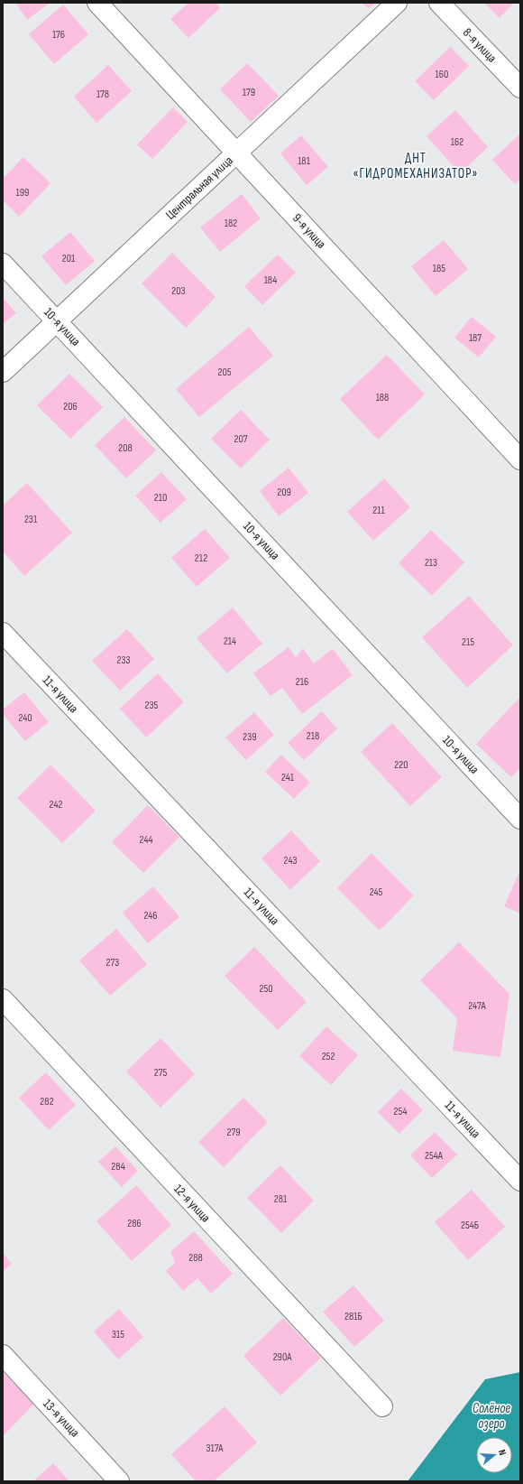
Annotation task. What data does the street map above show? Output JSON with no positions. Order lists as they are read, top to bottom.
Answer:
{
  "streets": {
    "street": [
      "8-я улица",
      "Центральная улица",
      "9-я улица",
      "10-я улица",
      "11-я улица",
      "12-я улица",
      "13-я улица"
    ]
  },
  "crossings": [
    ["Центральная улица", "9-я улица"],
    ["Центральная улица", "10-я улица"]
  ],
  "districts": ["ДНТ «ГИДРОМЕХАНИЗАТОР»"],
  "water": ["Солёное озеро"],
  "house_numbers": [
    "176",
    "160",
    "179",
    "178",
    "162",
    "181",
    "199",
    "182",
    "201",
    "185",
    "184",
    "203",
    "187",
    "205",
    "188",
    "206",
    "207",
    "208",
    "209",
    "210",
    "211",
    "231",
    "212",
    "213",
    "214",
    "215",
    "233",
    "216",
    "235",
    "240",
    "218",
    "239",
    "220",
    "241",
    "242",
    "244",
    "243",
    "245",
    "246",
    "273",
    "250",
    "247А",
    "252",
    "275",
    "282",
    "254",
    "279",
    "254А",
    "284",
    "281",
    "286",
    "254Б",
    "288",
    "281Б",
    "315",
    "290А",
    "317А"
  ],
  "north": "right"
}
